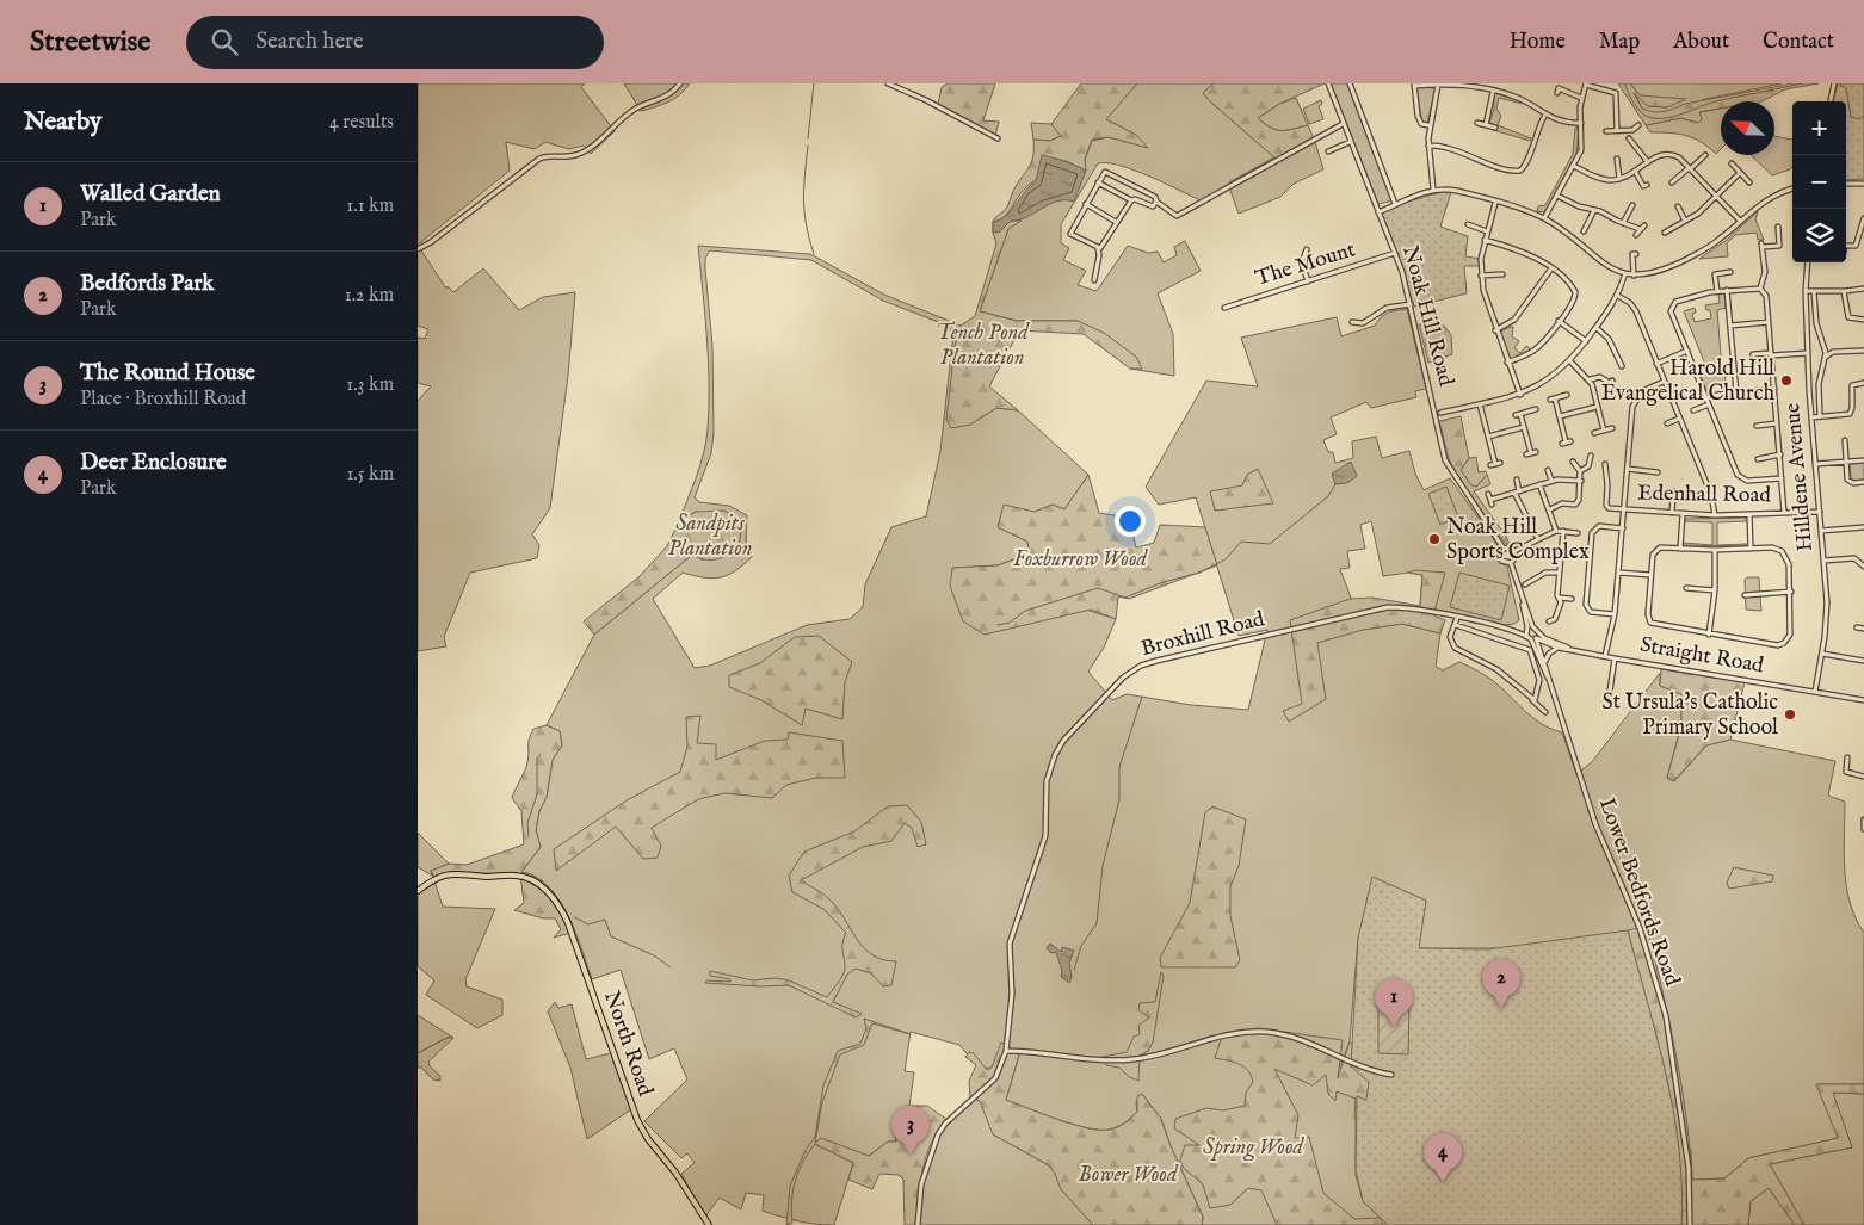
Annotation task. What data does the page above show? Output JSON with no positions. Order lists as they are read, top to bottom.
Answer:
{
  "streets": {
    "main road": ["North Road"],
    "street": [
      "The Mount",
      "Noak Hill Road",
      "Hilldene Avenue",
      "Edenhall Road",
      "Broxhill Road",
      "Straight Road",
      "Lower Bedfords Road"
    ]
  },
  "crossings": [
    ["The Mount", "Noak Hill Road"],
    ["Noak Hill Road", "Broxhill Road"],
    ["Noak Hill Road", "Straight Road"],
    ["Noak Hill Road", "Lower Bedfords Road"],
    ["Hilldene Avenue", "Edenhall Road"],
    ["Hilldene Avenue", "Straight Road"],
    ["Broxhill Road", "Straight Road"],
    ["Broxhill Road", "Lower Bedfords Road"],
    ["Straight Road", "Lower Bedfords Road"]
  ],
  "parks": [
    "Tench Pond Plantation",
    "Sandpits Plantation",
    "Foxburrow Wood",
    "Spring Wood",
    "Bower Wood"
  ],
  "places": ["Harold Hill Evangelical Church", "Noak Hill Sports Complex", "St Ursula's Catholic Primary School"],
  "north": "top left",
  "page": {
    "header": "Streetwise",
    "search": "Search here",
    "nav": [
      "Home",
      "Map",
      "About",
      "Contact"
    ],
    "heading": ["Nearby", "4 results"],
    "map_buttons": ["+", "−"],
    "list": [
      {
        "mark": "1",
        "name": "Walled Garden",
        "note": "Park",
        "value": "1.1 km"
      },
      {
        "mark": "2",
        "name": "Bedfords Park",
        "note": "Park",
        "value": "1.2 km"
      },
      {
        "mark": "3",
        "name": "The Round House",
        "note": "Place · Broxhill Road",
        "value": "1.3 km"
      },
      {
        "mark": "4",
        "name": "Deer Enclosure",
        "note": "Park",
        "value": "1.5 km"
      }
    ],
    "pins": [
      "2",
      "1",
      "3",
      "4"
    ]
  }
}
